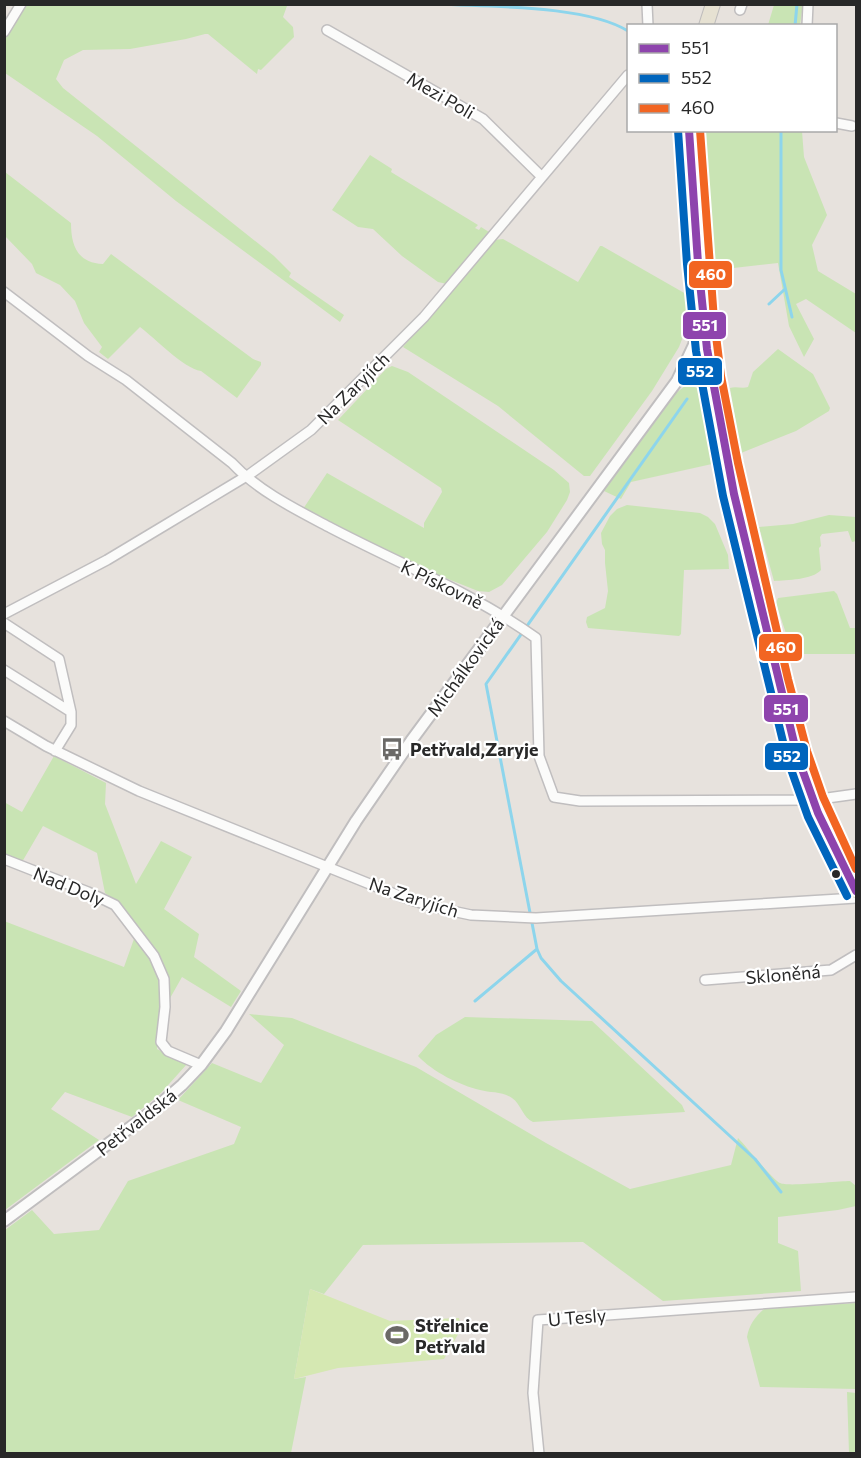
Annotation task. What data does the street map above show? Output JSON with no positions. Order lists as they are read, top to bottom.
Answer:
{
  "streets": {
    "street": [
      "Mezi Poli",
      "Na Zaryjích",
      "K Pískovně",
      "Michálkovická",
      "Nad Doly",
      "Skloněná",
      "Petřvaldská",
      "U Tesly"
    ]
  },
  "crossings": [
    ["Mezi Poli", "Na Zaryjích"],
    ["Na Zaryjích", "K Pískovně"],
    ["Na Zaryjích", "Michálkovická"],
    ["K Pískovně", "Michálkovická"],
    ["Michálkovická", "Petřvaldská"],
    ["Nad Doly", "Petřvaldská"]
  ],
  "places": {
    "bus stop": ["Petřvald,Zaryje"],
    "sports": ["Střelnice Petřvald"]
  },
  "lines": ["transit line 551", "transit line 552", "transit line 460"],
  "legend": ["551", "552", "460"]
}
